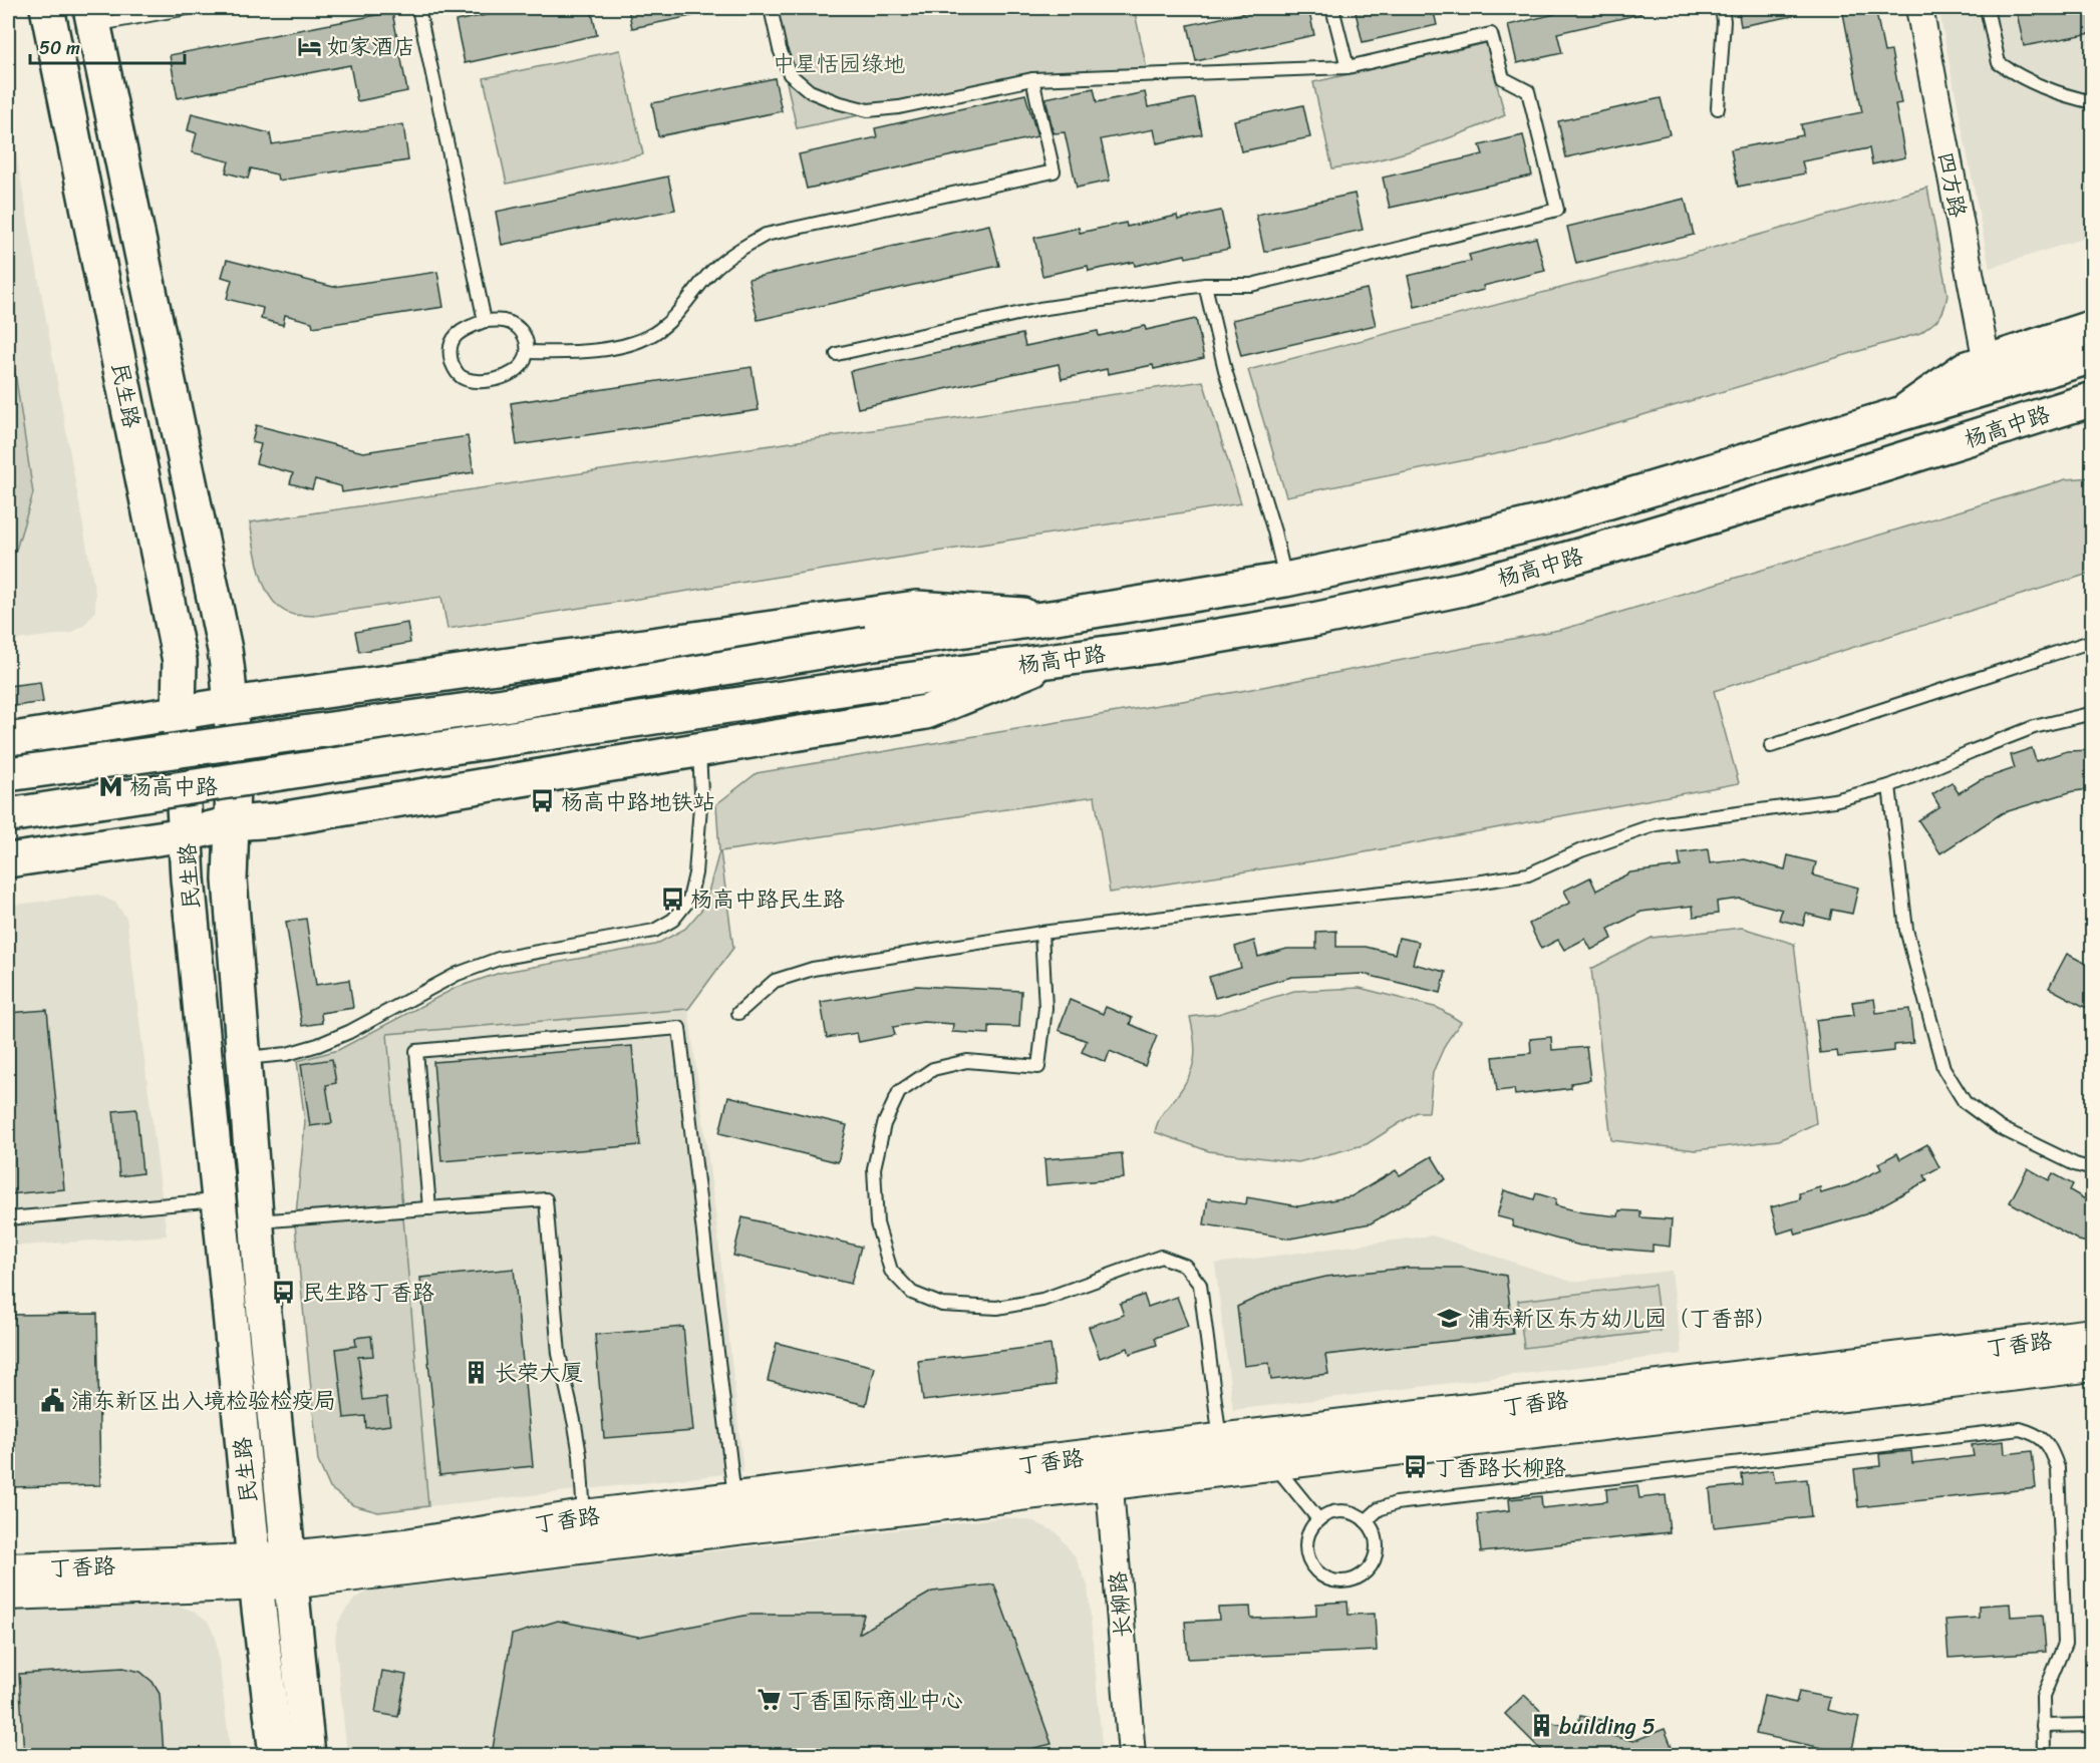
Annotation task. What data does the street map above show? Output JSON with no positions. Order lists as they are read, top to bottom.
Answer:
{
  "streets": {
    "main road": ["民生路", "杨高中路"],
    "street": ["四方路", "丁香路", "长柳路"]
  },
  "crossings": [
    ["四方路", "杨高中路"],
    ["民生路", "杨高中路"],
    ["民生路", "丁香路"],
    ["丁香路", "长柳路"]
  ],
  "parks": ["中星恬园绿地"],
  "places": {
    "hotel": ["如家酒店"],
    "metro station": ["杨高中路"],
    "bus stop": [
      "杨高中路地铁站",
      "杨高中路民生路",
      "民生路丁香路",
      "丁香路长柳路"
    ],
    "school or university": ["浦东新区东方幼儿园（丁香部）"],
    "building": ["长荣大厦", "building 5"],
    "public building": ["浦东新区出入境检验检疫局"],
    "supermarket": ["丁香国际商业中心"]
  },
  "scale_bar": "50 m"
}
